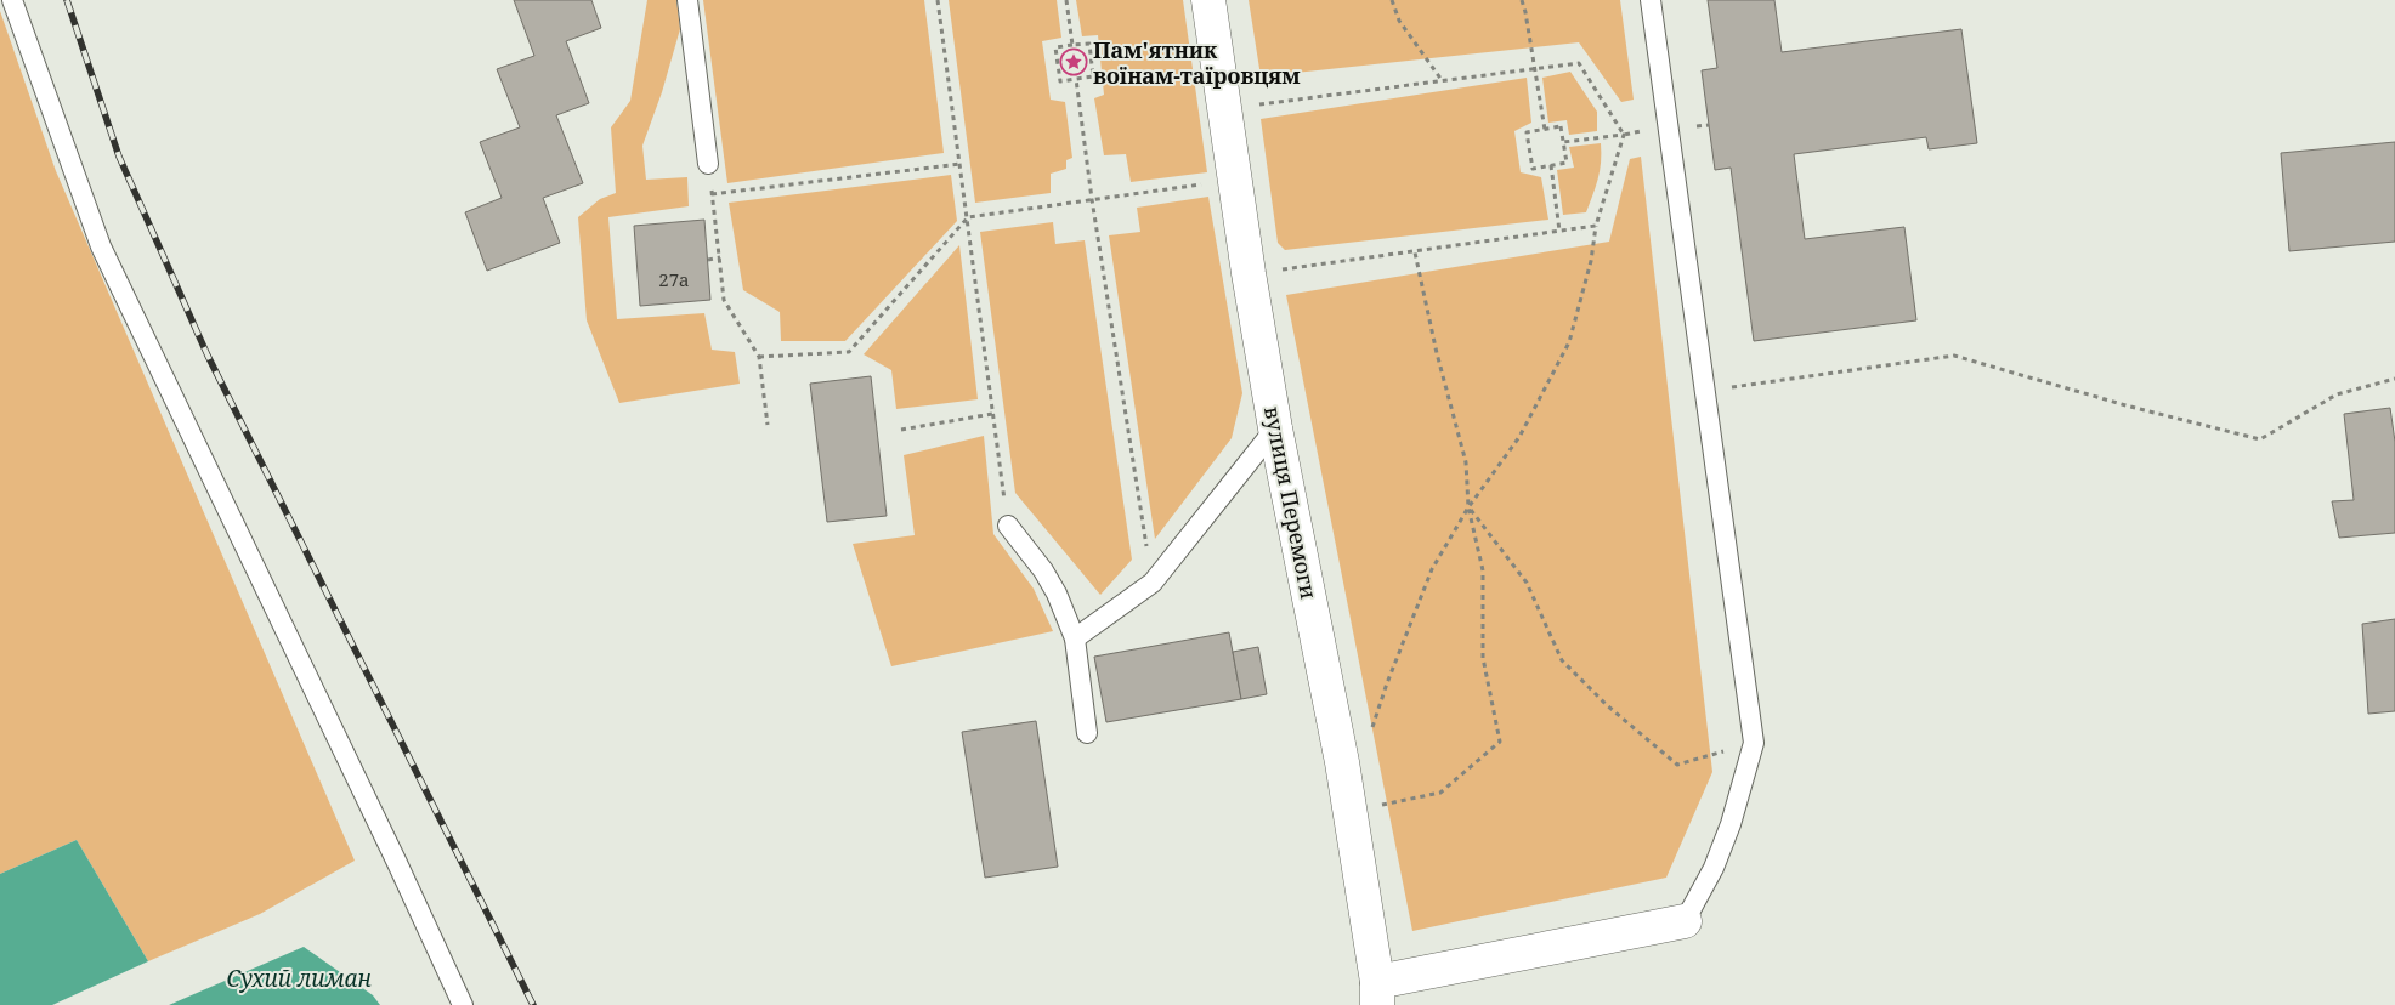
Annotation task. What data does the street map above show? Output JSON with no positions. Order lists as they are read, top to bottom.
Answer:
{
  "streets": {
    "street": ["вулиця Перемоги"]
  },
  "water": ["Сухий лиман"],
  "places": {
    "place": ["Пам'ятник воїнам-таїровцям"]
  },
  "house_numbers": ["27а"]
}
